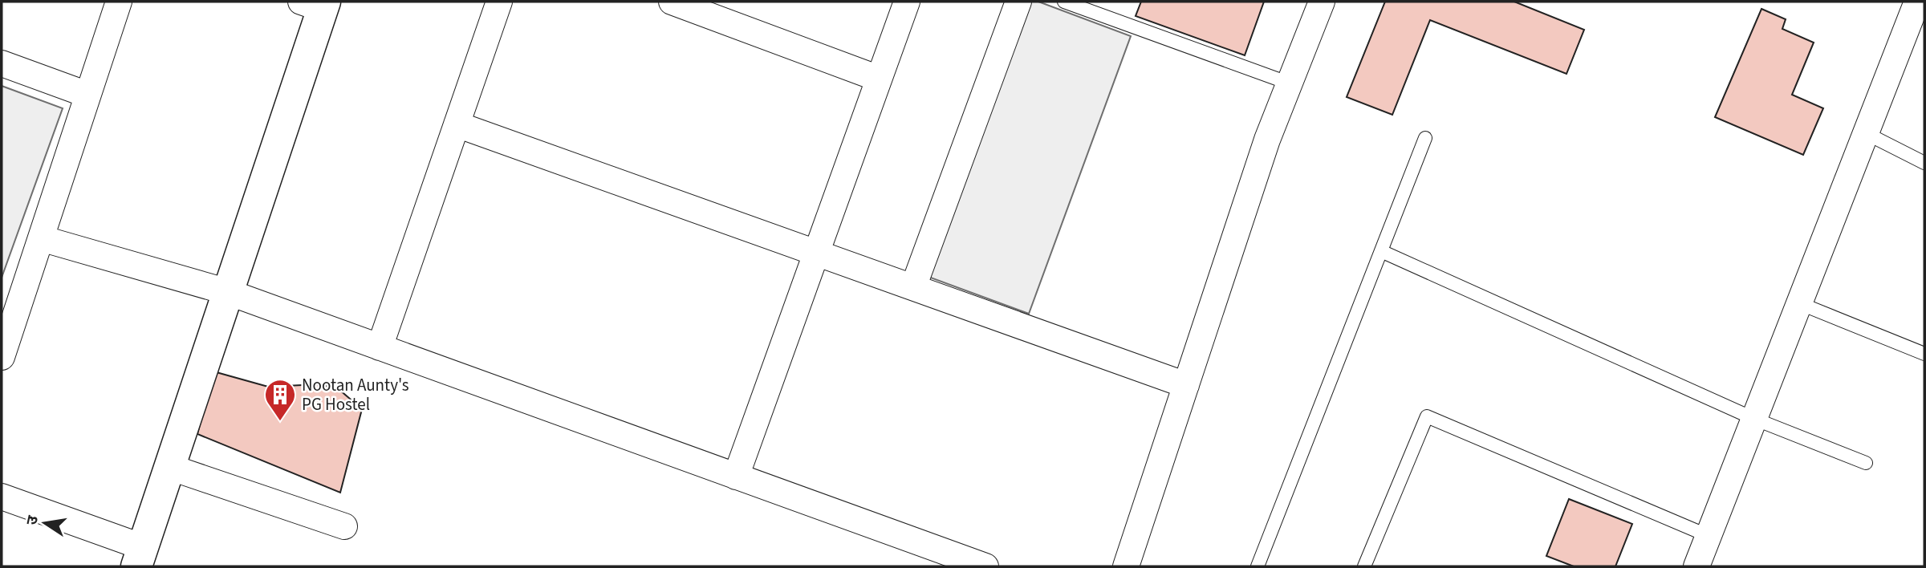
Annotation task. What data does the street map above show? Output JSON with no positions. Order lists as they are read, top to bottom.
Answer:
{
  "places": {
    "building": ["Nootan Aunty's PG Hostel"]
  },
  "north": "left"
}
